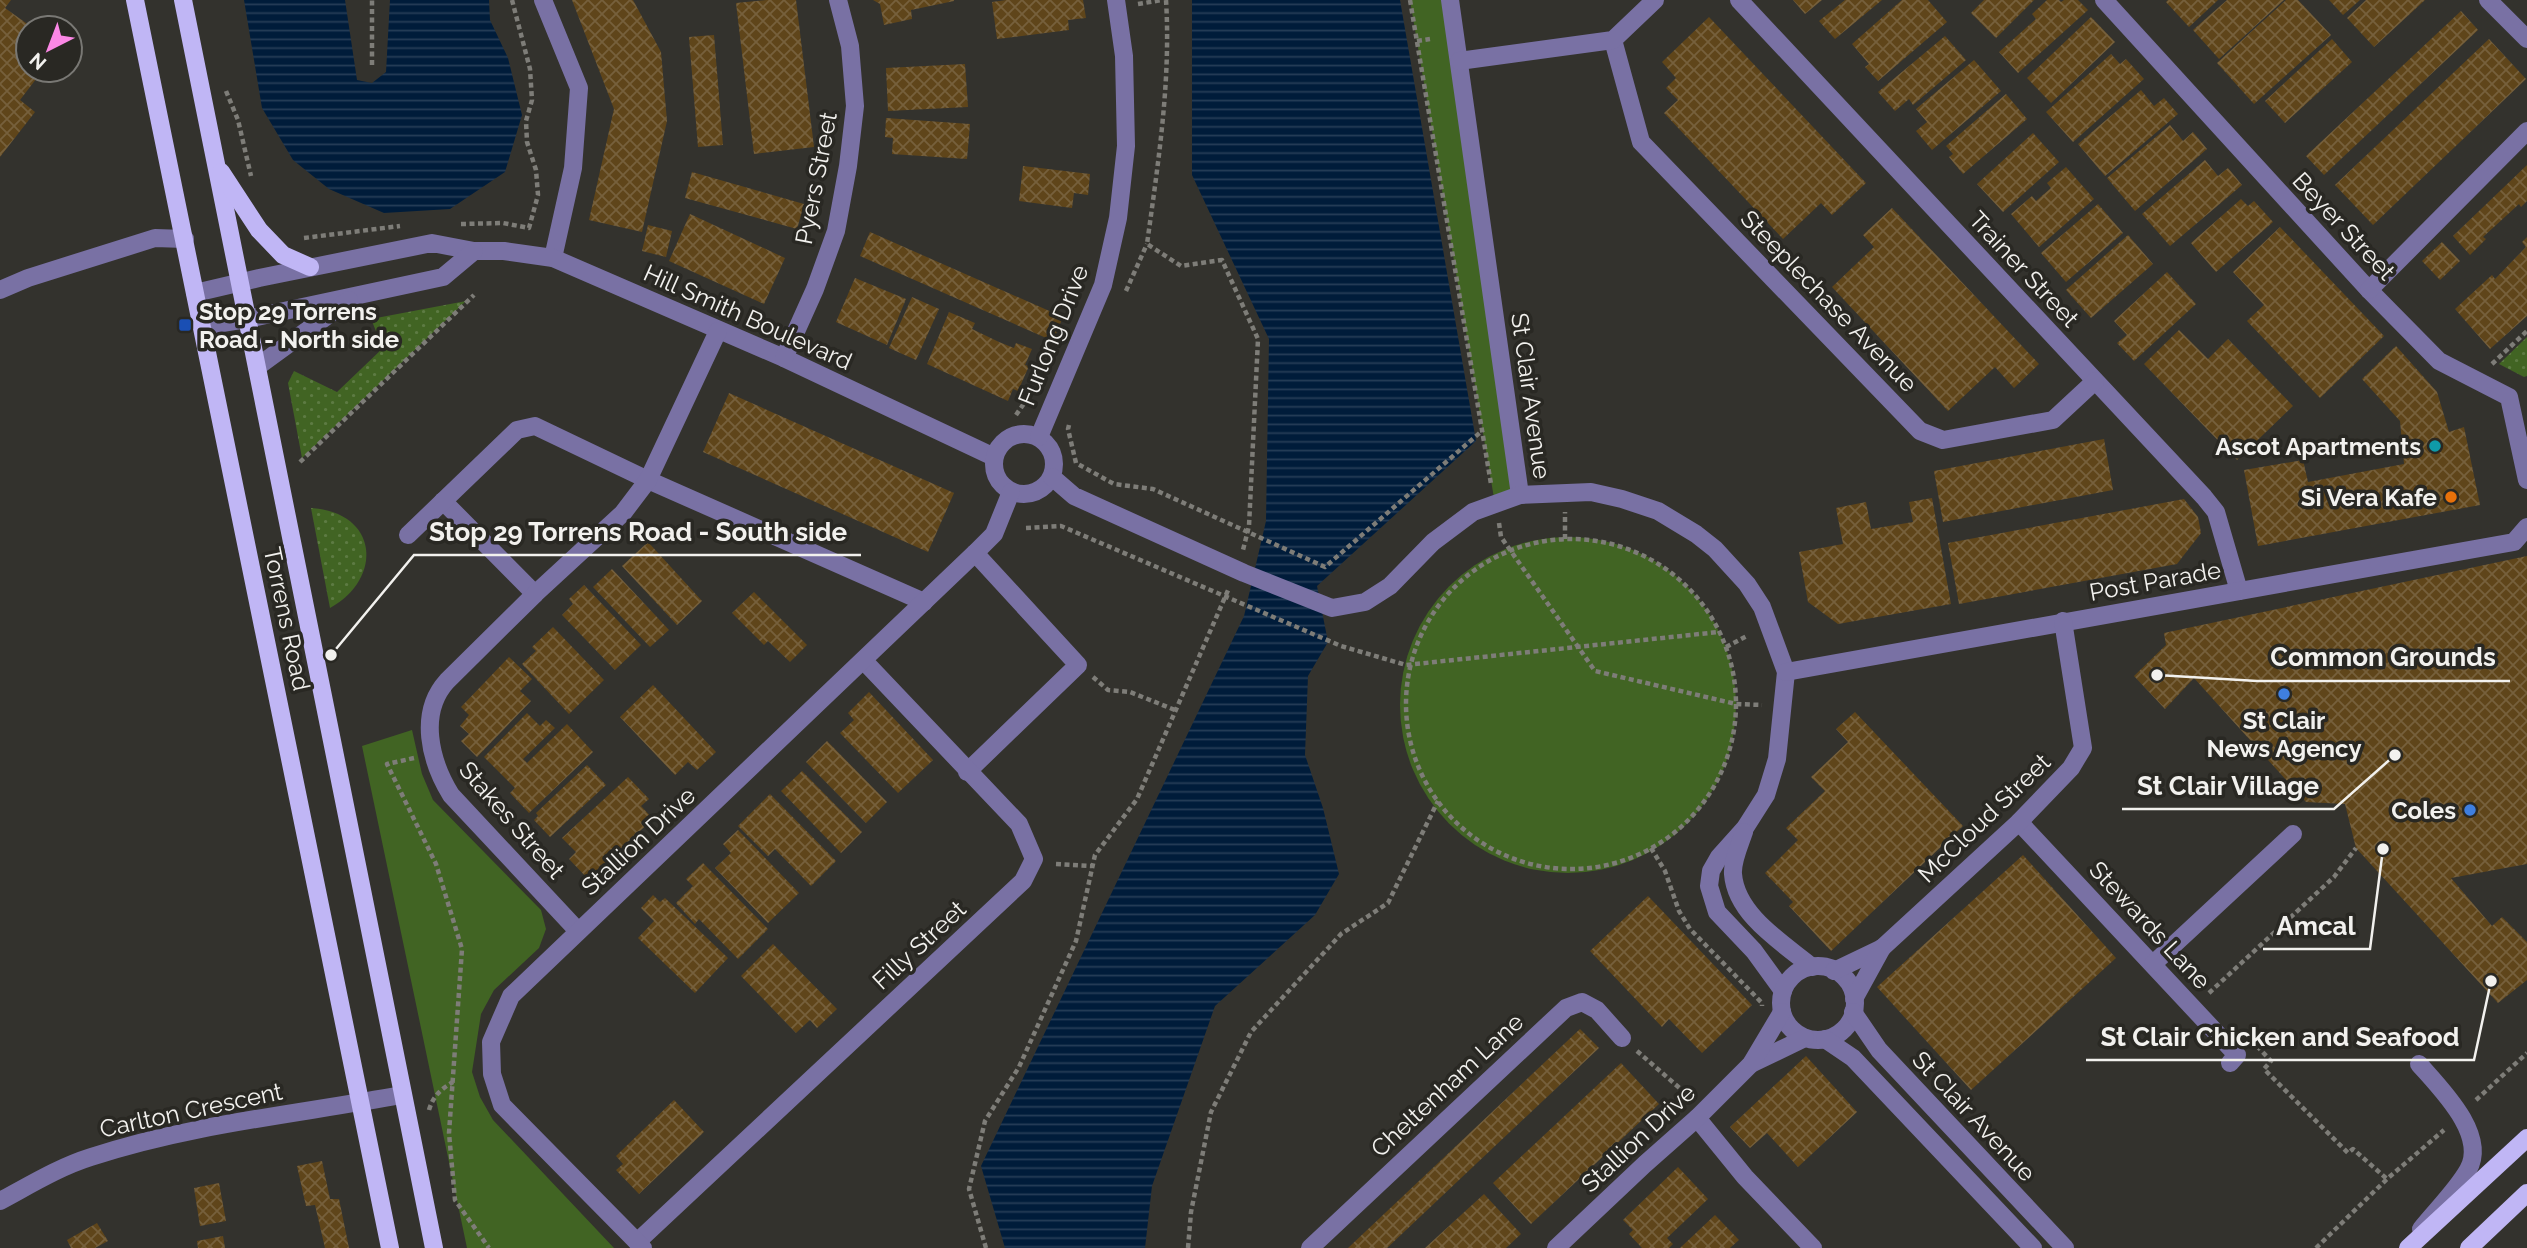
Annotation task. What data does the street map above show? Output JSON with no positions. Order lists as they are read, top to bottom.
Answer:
{
  "streets": {
    "main road": ["Torrens Road"],
    "street": [
      "Pyers Street",
      "Beyer Street",
      "Trainer Street",
      "Steeplechase Avenue",
      "Hill Smith Boulevard",
      "Furlong Drive",
      "St Clair Avenue",
      "Post Parade",
      "McCloud Street",
      "Stakes Street",
      "Stallion Drive",
      "Stewards Lane",
      "Filly Street",
      "Cheltenham Lane",
      "Carlton Crescent"
    ]
  },
  "crossings": [
    ["Pyers Street", "Hill Smith Boulevard"],
    ["Trainer Street", "Steeplechase Avenue"],
    ["Trainer Street", "Post Parade"],
    ["Hill Smith Boulevard", "Furlong Drive"],
    ["Hill Smith Boulevard", "Torrens Road"],
    ["Hill Smith Boulevard", "Stakes Street"],
    ["Hill Smith Boulevard", "Stallion Drive"],
    ["Furlong Drive", "Stallion Drive"],
    ["St Clair Avenue", "Post Parade"],
    ["St Clair Avenue", "McCloud Street"],
    ["St Clair Avenue", "Stallion Drive"],
    ["Post Parade", "McCloud Street"],
    ["Torrens Road", "Carlton Crescent"],
    ["McCloud Street", "Stallion Drive"],
    ["McCloud Street", "Stewards Lane"],
    ["Stakes Street", "Stallion Drive"],
    ["Stallion Drive", "Filly Street"]
  ],
  "places": {
    "transit": ["Stop 29 Torrens Road - North side"],
    "other": [
      "Ascot Apartments",
      "Si Vera Kafe",
      "Stop 29 Torrens Road - South side",
      "Common Grounds",
      "St Clair News Agency",
      "St Clair Village",
      "Coles",
      "Amcal",
      "St Clair Chicken and Seafood"
    ]
  },
  "north": "bottom left"
}
